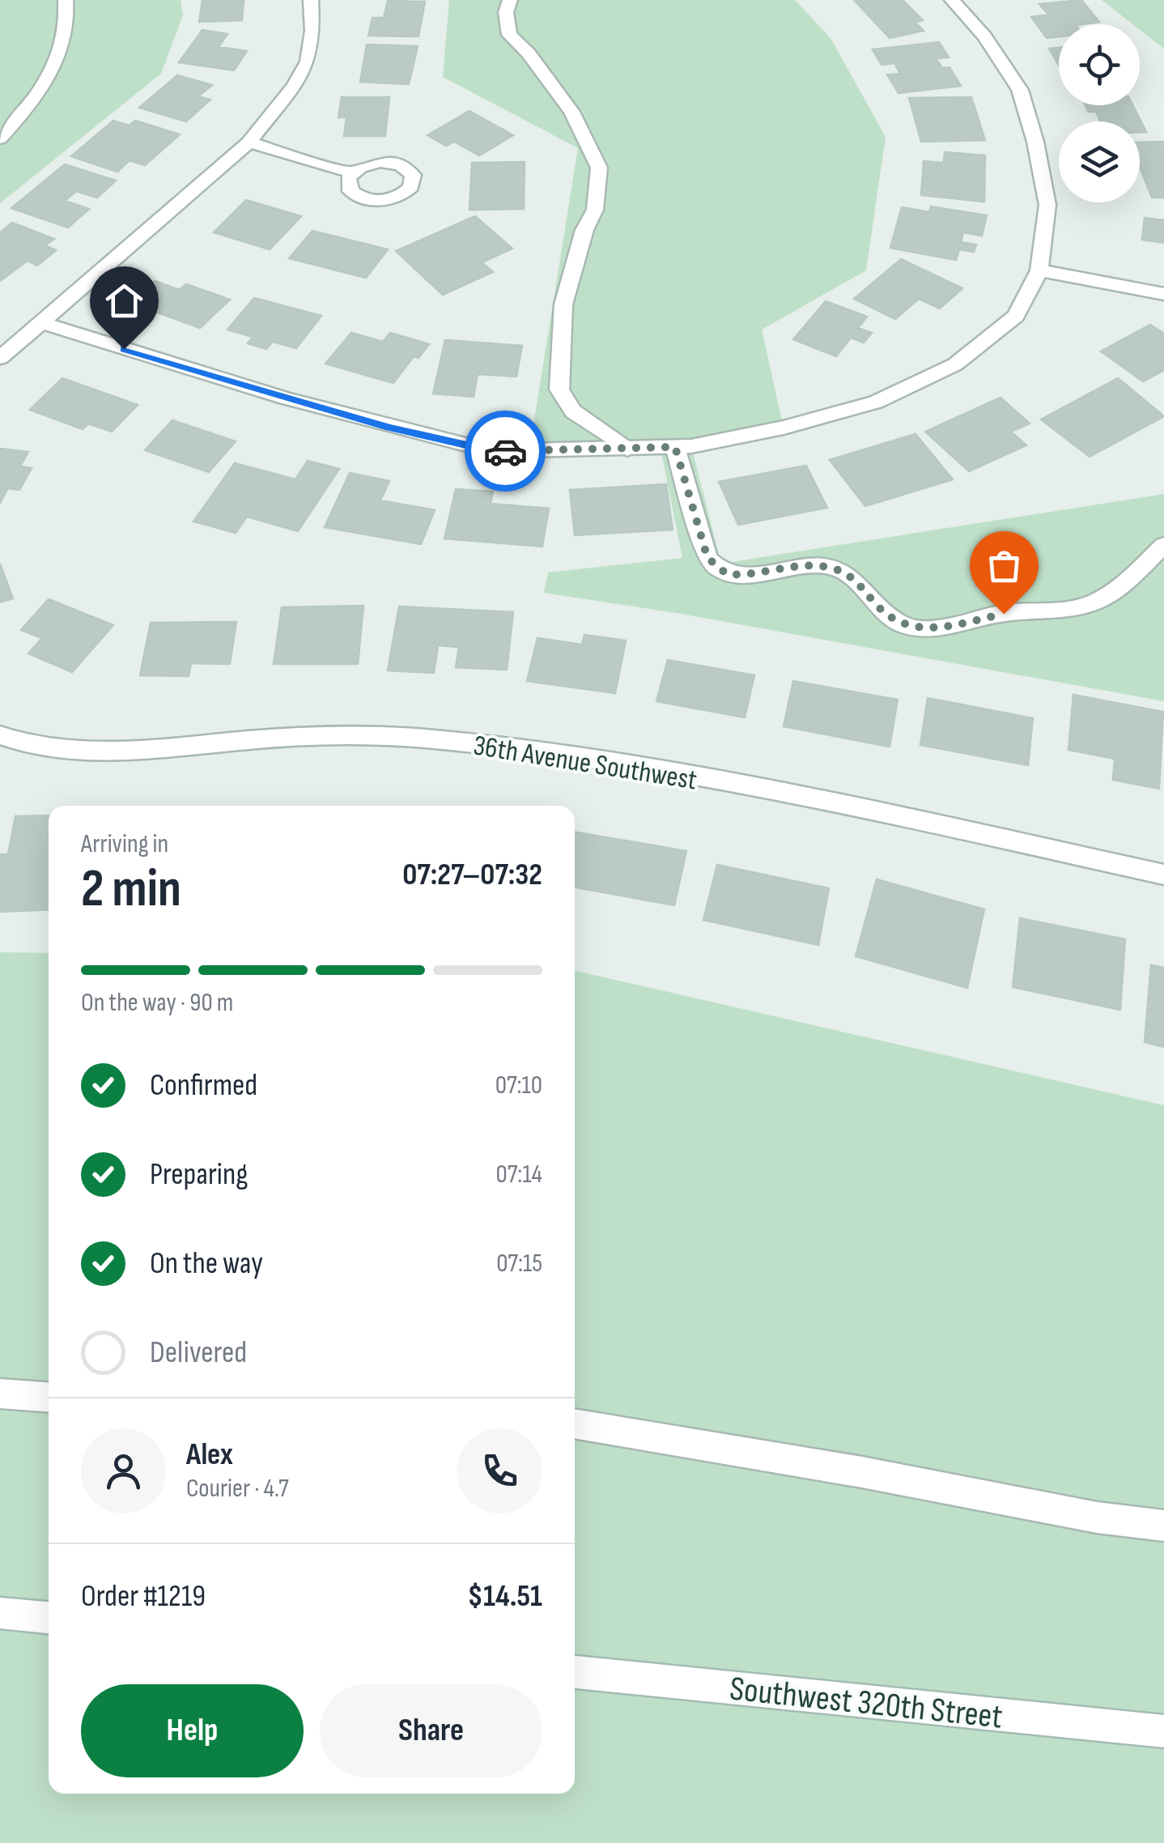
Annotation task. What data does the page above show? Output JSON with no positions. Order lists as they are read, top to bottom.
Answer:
{
  "streets": {
    "street": ["36th Avenue Southwest", "Southwest 320th Street"]
  },
  "page": {
    "heading": ["2 min", "Arriving in", "07:27–07:32"],
    "panel": [
      "Alex",
      "Courier · 4.7",
      "Order #1219",
      "$14.51"
    ],
    "bar": "On the way · 90 m",
    "list": [
      ["Confirmed", "07:10"],
      ["Preparing", "07:14"],
      ["On the way", "07:15"],
      "Delivered"
    ],
    "buttons": ["Help", "Share"]
  }
}
